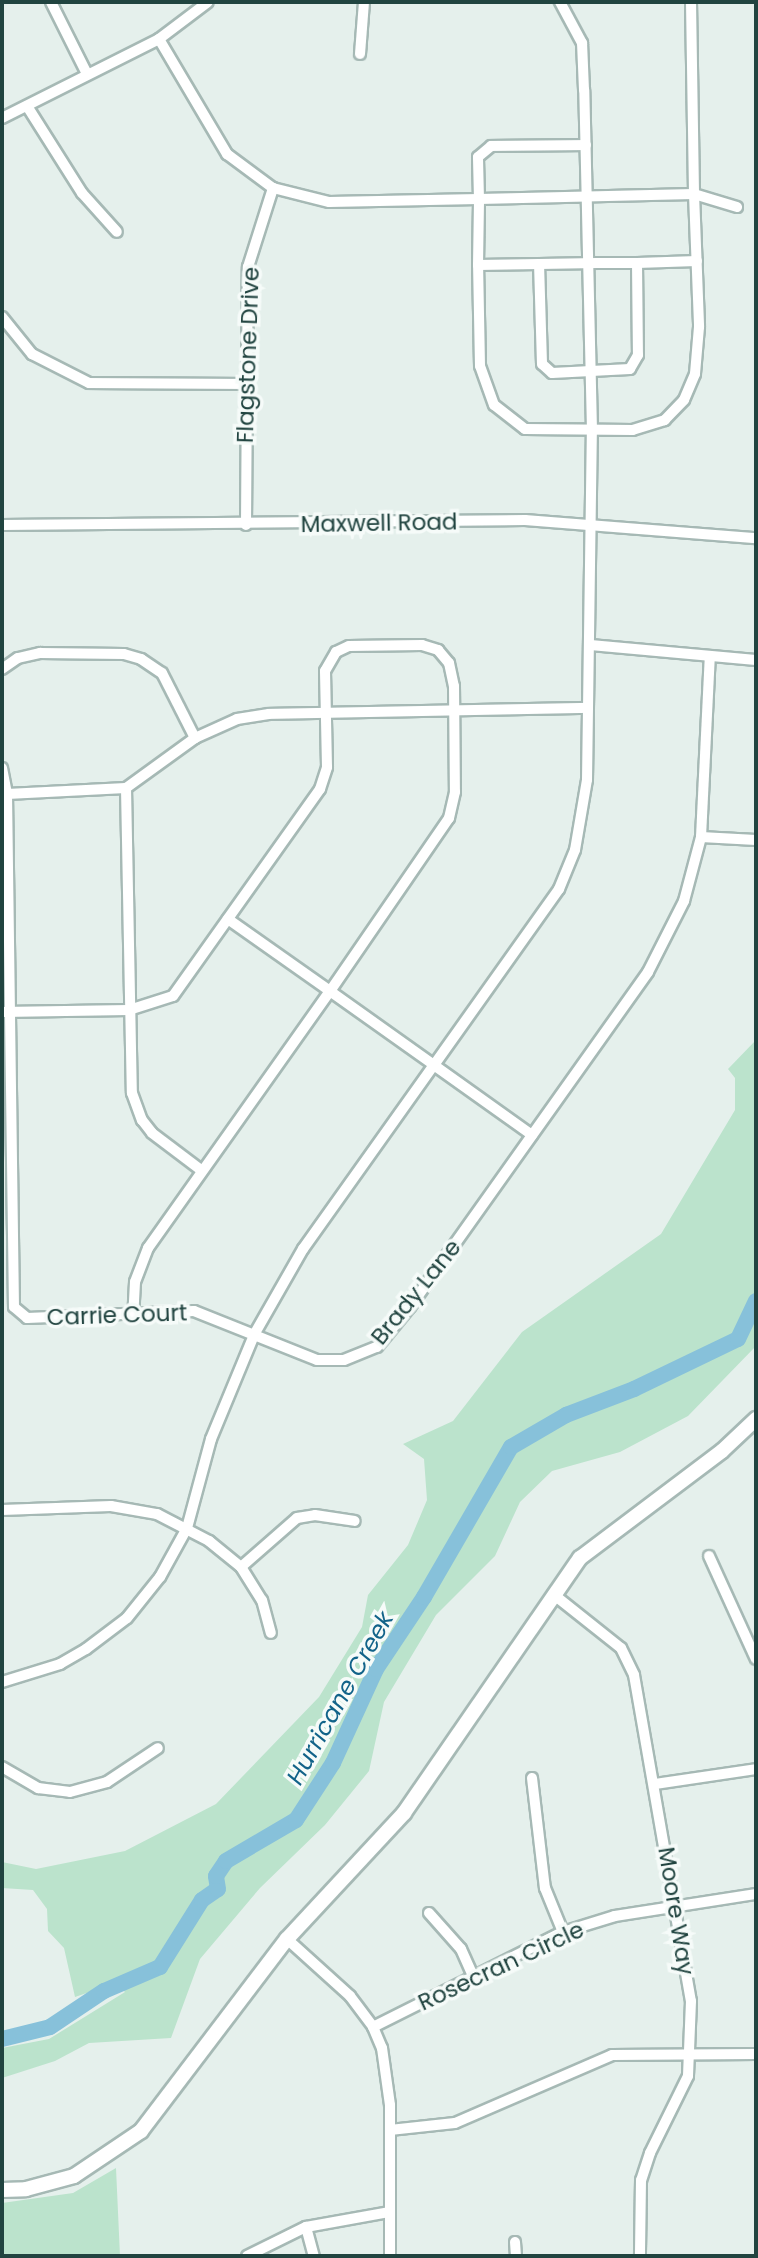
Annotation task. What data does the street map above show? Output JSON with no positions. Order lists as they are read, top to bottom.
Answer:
{
  "streets": {
    "street": [
      "Flagstone Drive",
      "Maxwell Road",
      "Brady Lane",
      "Carrie Court",
      "Moore Way",
      "Rosecran Circle"
    ]
  },
  "crossings": [
    ["Flagstone Drive", "Maxwell Road"],
    ["Brady Lane", "Carrie Court"],
    ["Moore Way", "Rosecran Circle"]
  ],
  "water": ["Hurricane Creek"]
}
